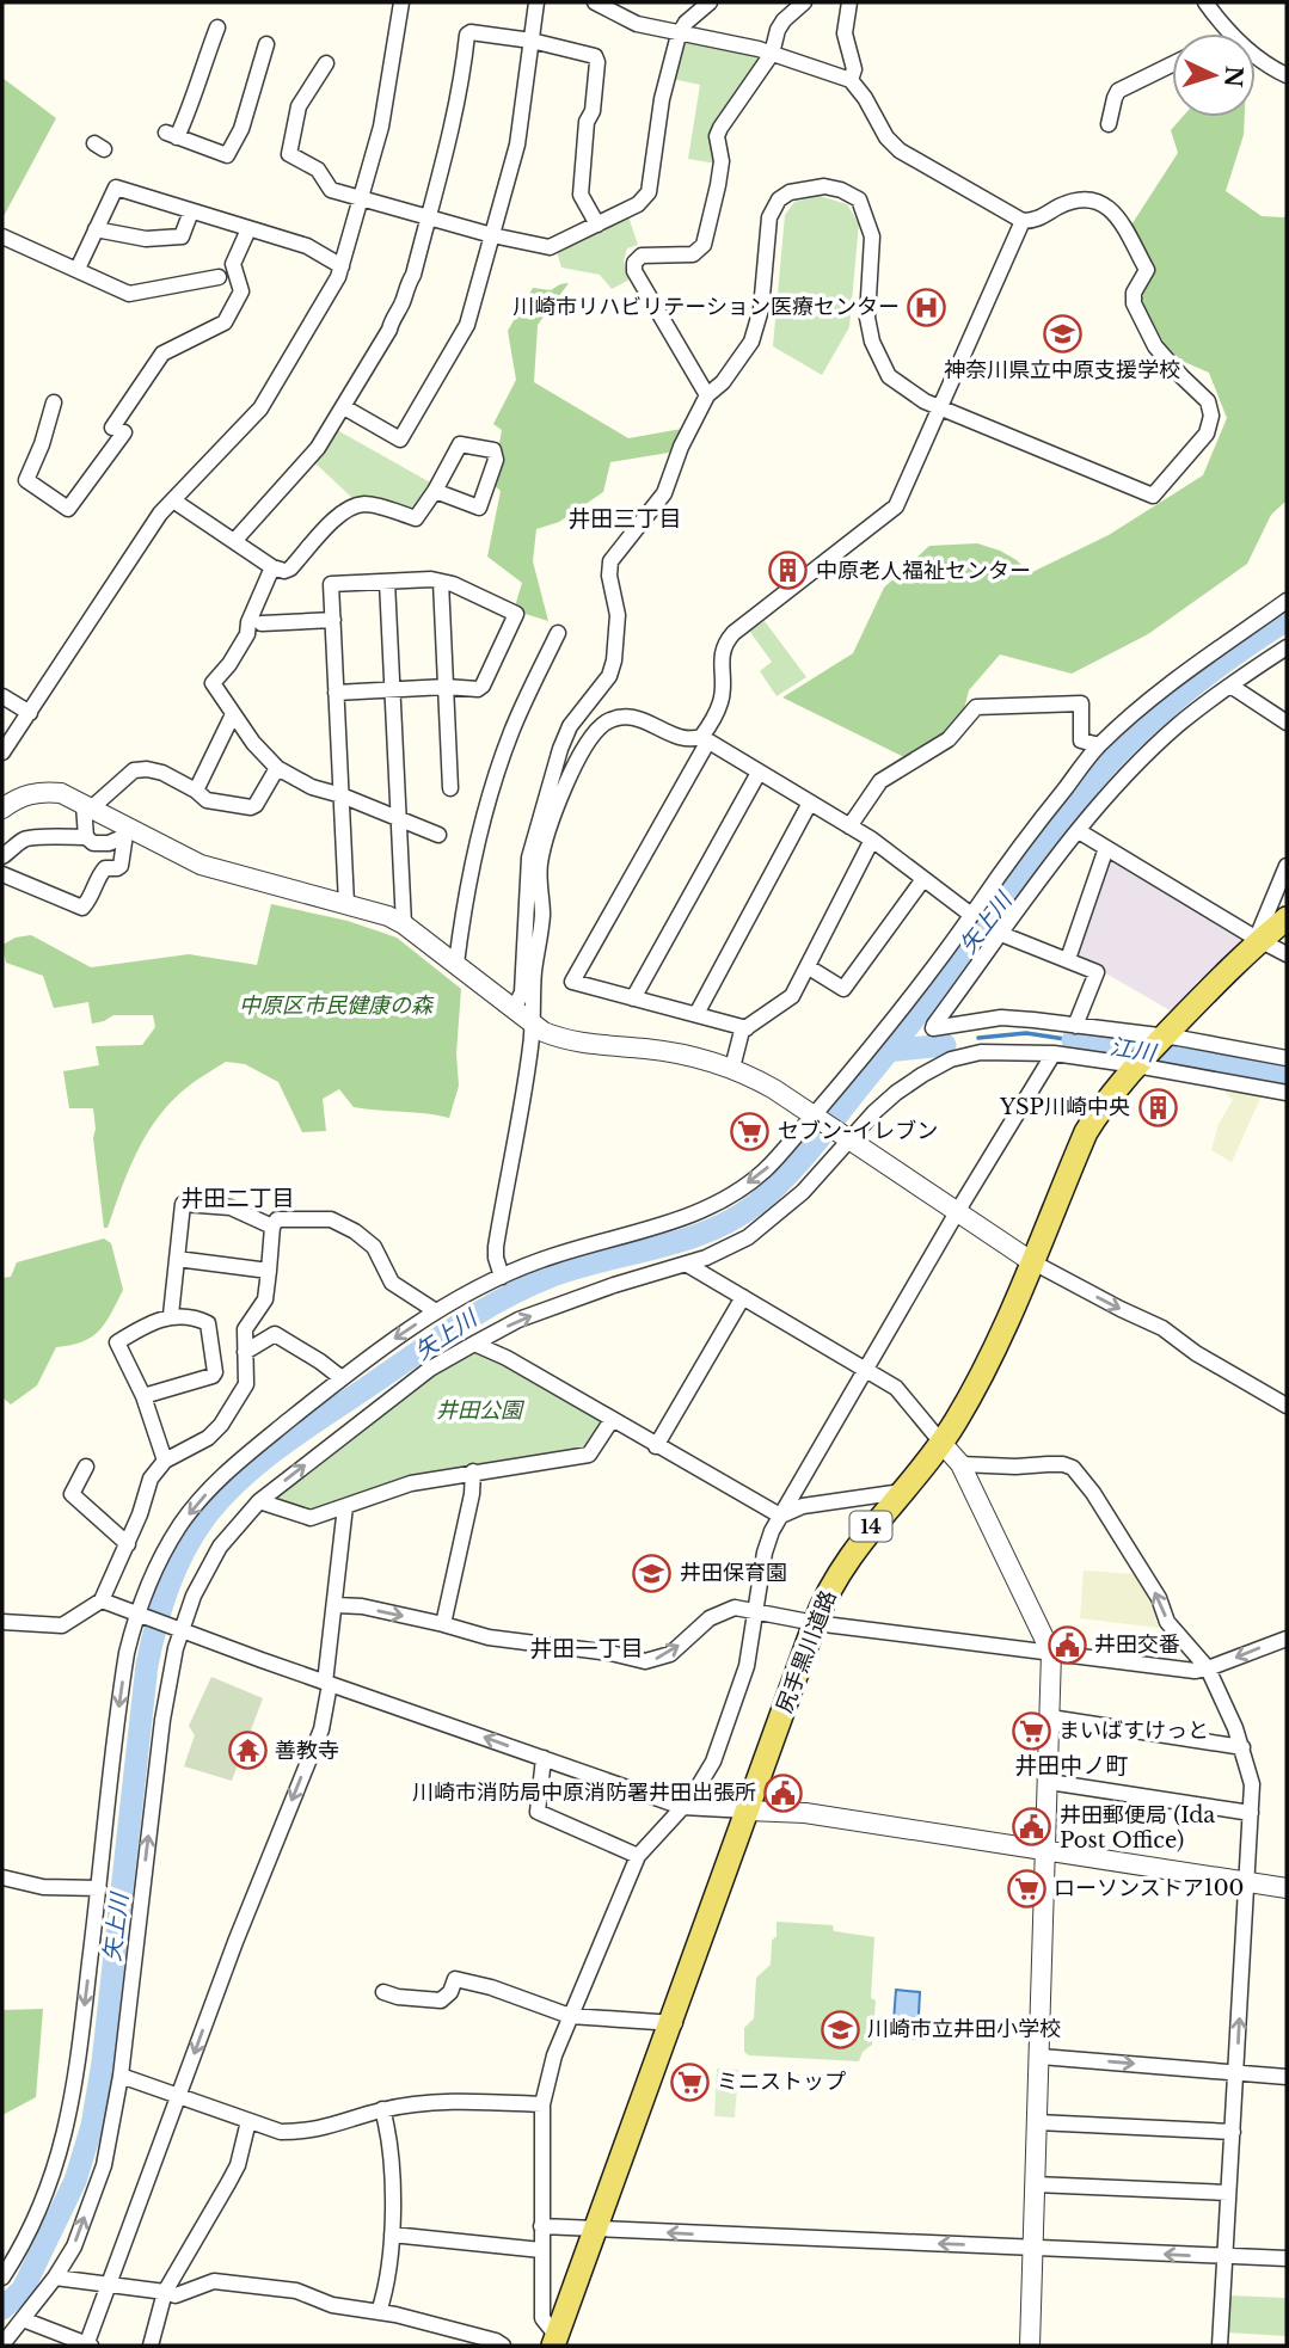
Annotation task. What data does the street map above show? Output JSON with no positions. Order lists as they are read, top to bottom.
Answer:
{
  "streets": {
    "main road": ["14", "尻手黒川道路"]
  },
  "districts": [
    "井田三丁目",
    "井田二丁目",
    "井田一丁目",
    "井田中ノ町"
  ],
  "water": ["矢上川", "江川"],
  "parks": ["中原区市民健康の森", "井田公園"],
  "places": {
    "hospital": ["川崎市リハビリテーション医療センター"],
    "school or university": ["神奈川県立中原支援学校", "井田保育園", "川崎市立井田小学校"],
    "building": ["中原老人福祉センター", "YSP川崎中央"],
    "supermarket": [
      "セブン-イレブン",
      "まいばすけっと",
      "ローソンストア100",
      "ミニストップ"
    ],
    "public building": ["井田交番", "川崎市消防局中原消防署井田出張所", "井田郵便局 (Ida Post Office)"],
    "temple": ["善教寺"]
  },
  "north": "right"
}
